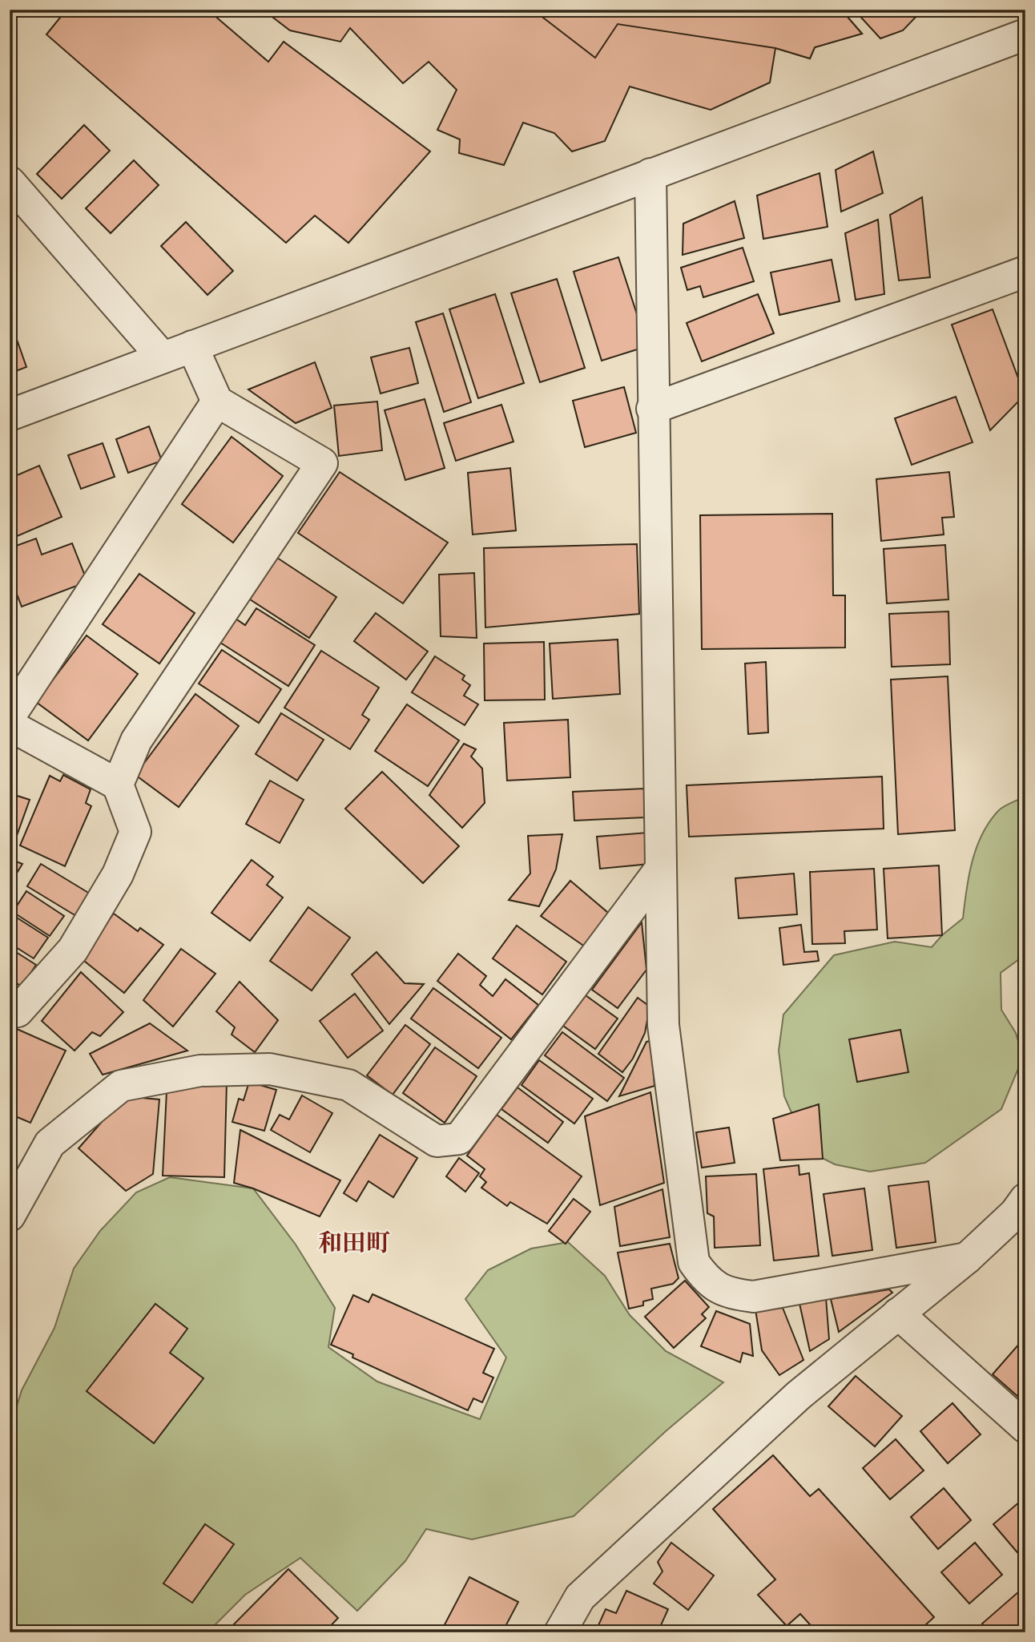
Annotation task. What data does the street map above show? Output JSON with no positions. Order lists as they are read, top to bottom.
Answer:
{
  "districts": ["和田町"]
}
